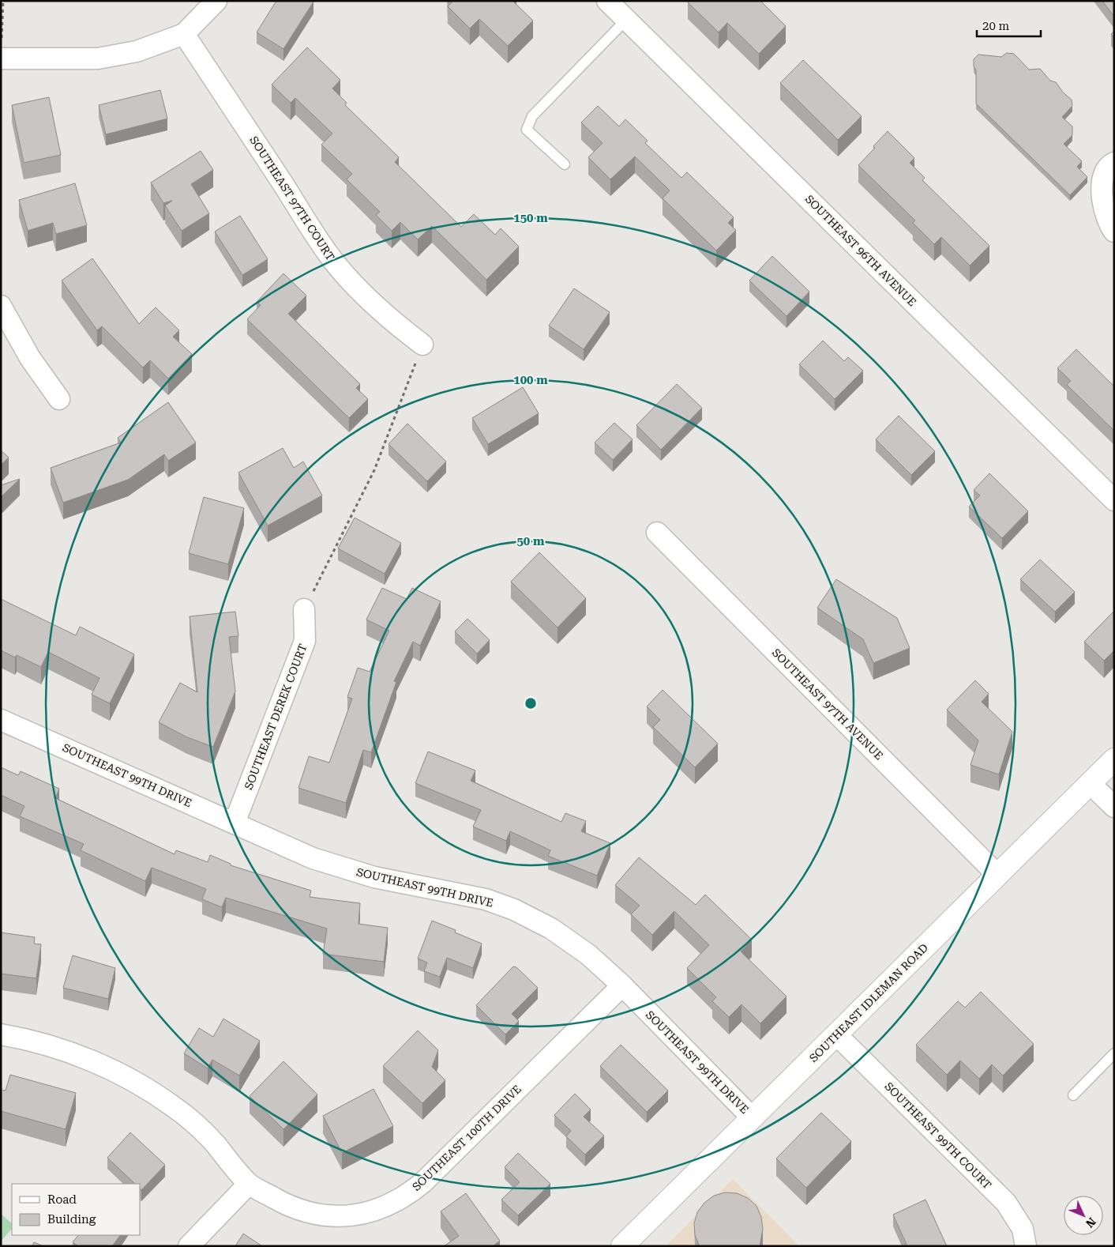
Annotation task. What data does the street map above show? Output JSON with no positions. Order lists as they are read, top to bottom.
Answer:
{
  "streets": {
    "main road": ["SOUTHEAST IDLEMAN ROAD"],
    "street": [
      "SOUTHEAST 97TH COURT",
      "SOUTHEAST 96TH AVENUE",
      "SOUTHEAST 97TH AVENUE",
      "SOUTHEAST DEREK COURT",
      "SOUTHEAST 99TH DRIVE",
      "SOUTHEAST 99TH COURT",
      "SOUTHEAST 100TH DRIVE"
    ]
  },
  "crossings": [
    ["SOUTHEAST 97TH AVENUE", "SOUTHEAST IDLEMAN ROAD"],
    ["SOUTHEAST DEREK COURT", "SOUTHEAST 99TH DRIVE"],
    ["SOUTHEAST 99TH DRIVE", "SOUTHEAST IDLEMAN ROAD"],
    ["SOUTHEAST 99TH DRIVE", "SOUTHEAST 100TH DRIVE"],
    ["SOUTHEAST IDLEMAN ROAD", "SOUTHEAST 99TH COURT"]
  ],
  "legend": ["Road", "Building"],
  "scale_bar": "20 m",
  "north": "bottom right",
  "rings": ["150 m", "100 m", "50 m"]
}
